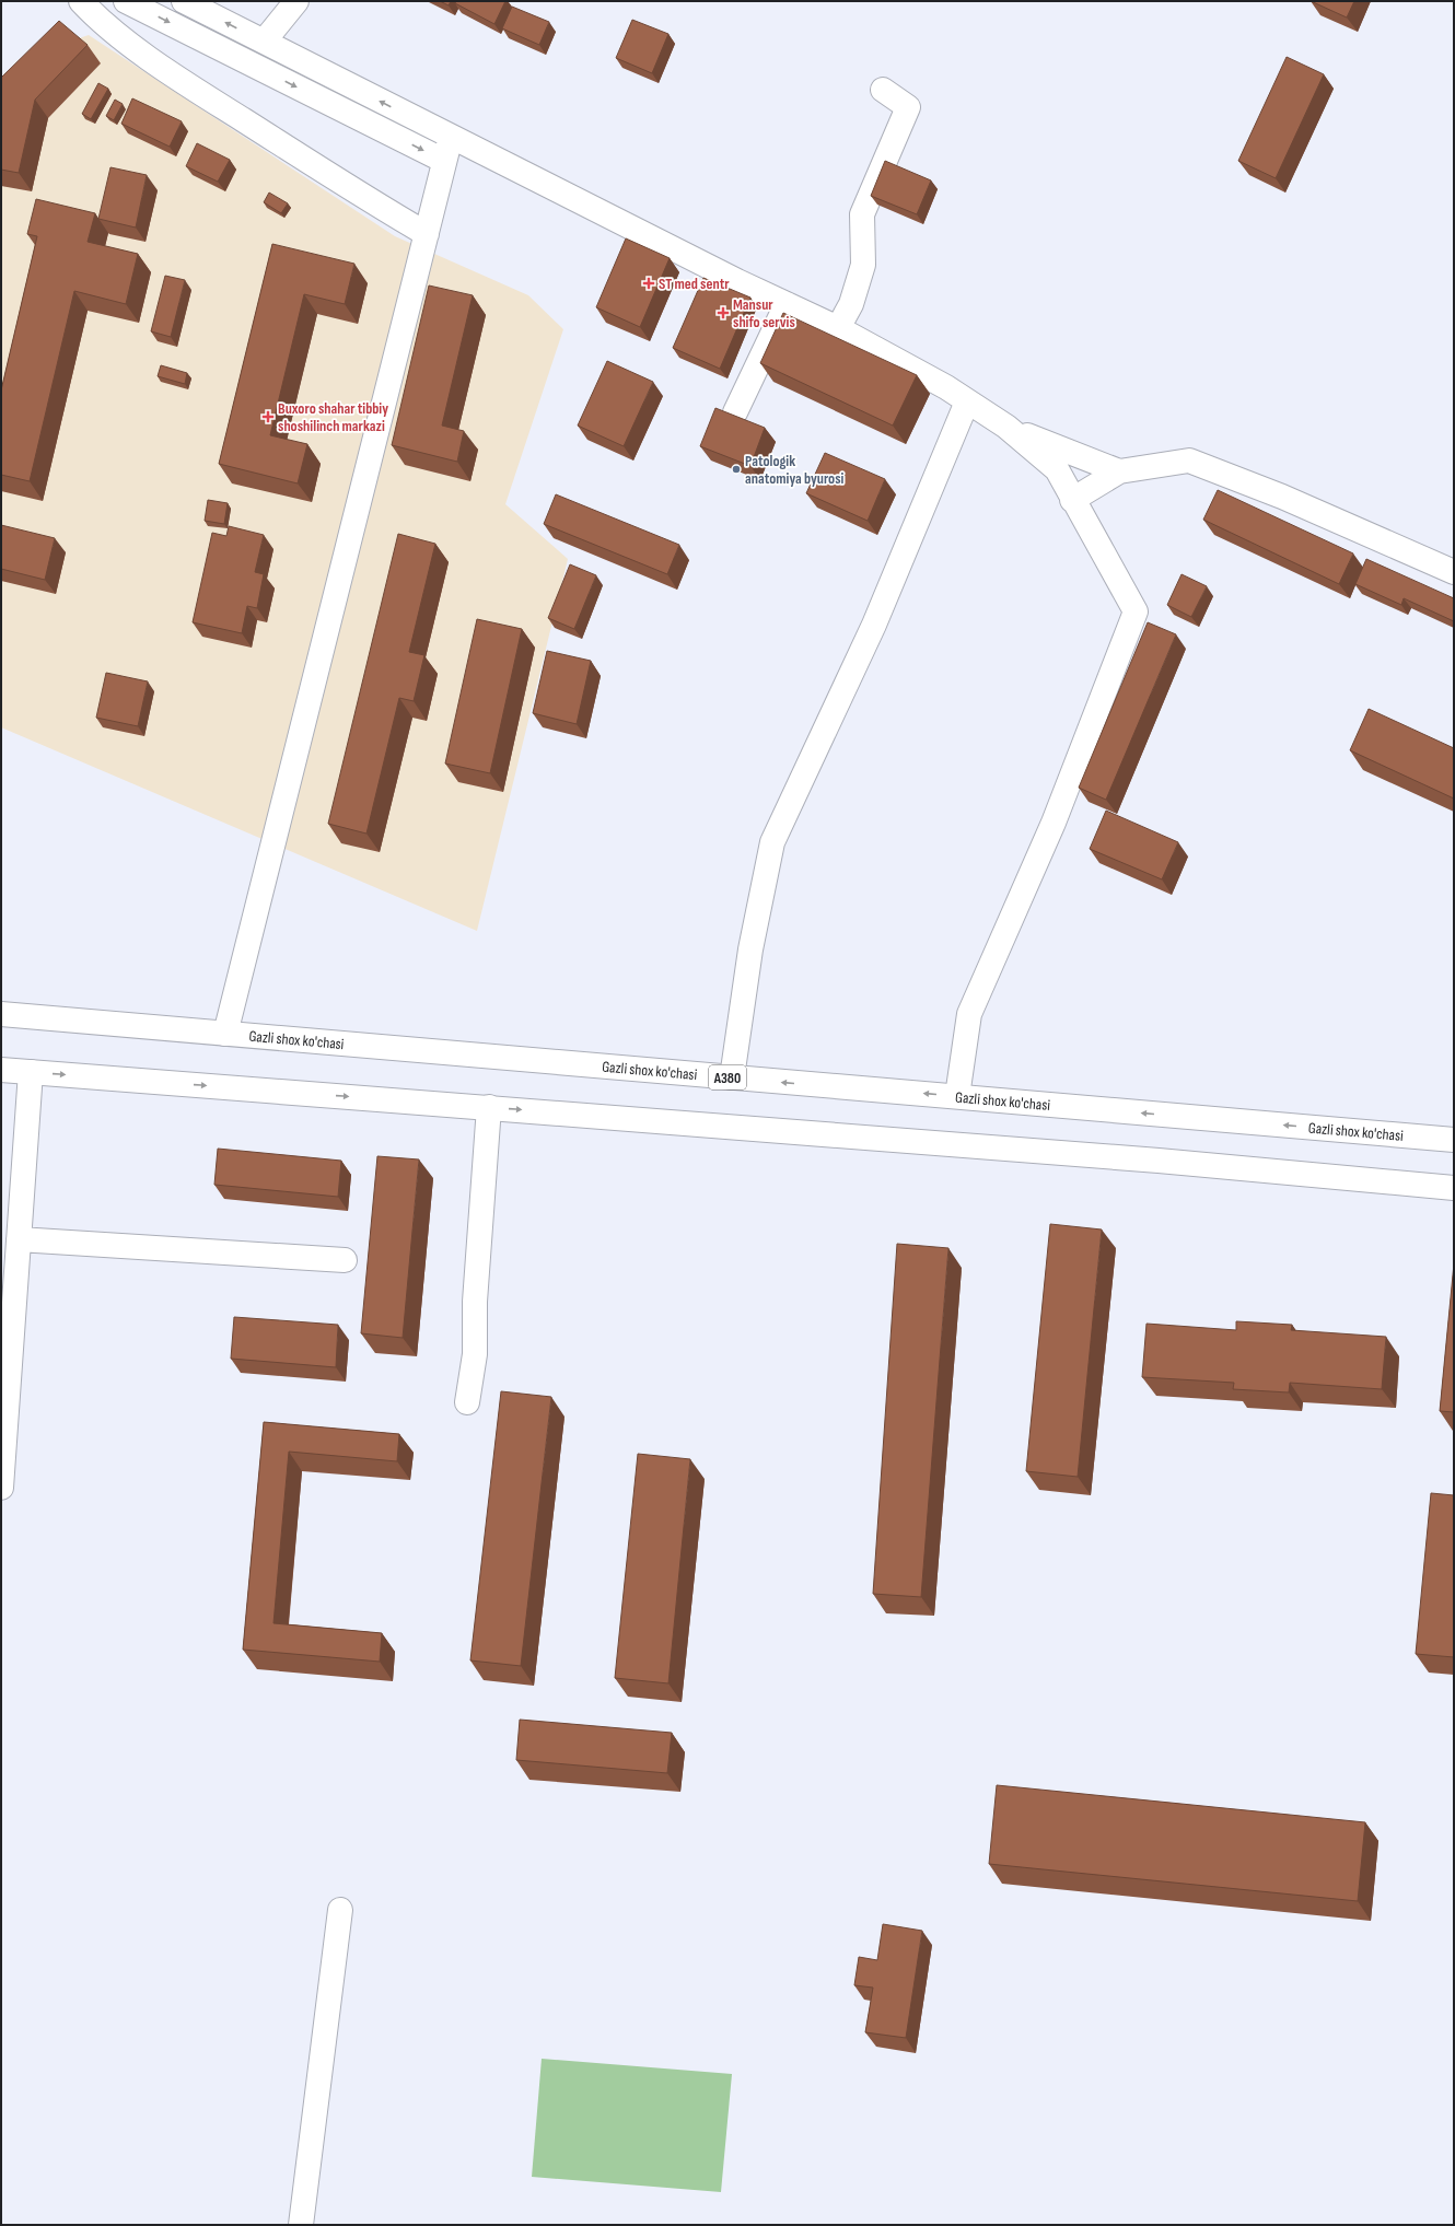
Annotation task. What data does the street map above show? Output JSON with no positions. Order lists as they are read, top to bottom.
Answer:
{
  "streets": {
    "main road": ["Gazli shox ko'chasi", "A380"]
  },
  "places": {
    "health": ["ST med sentr", "Mansur shifo servis", "Buxoro shahar tibbiy shoshilinch markazi"],
    "other": ["Patologik anatomiya byurosi"]
  }
}
